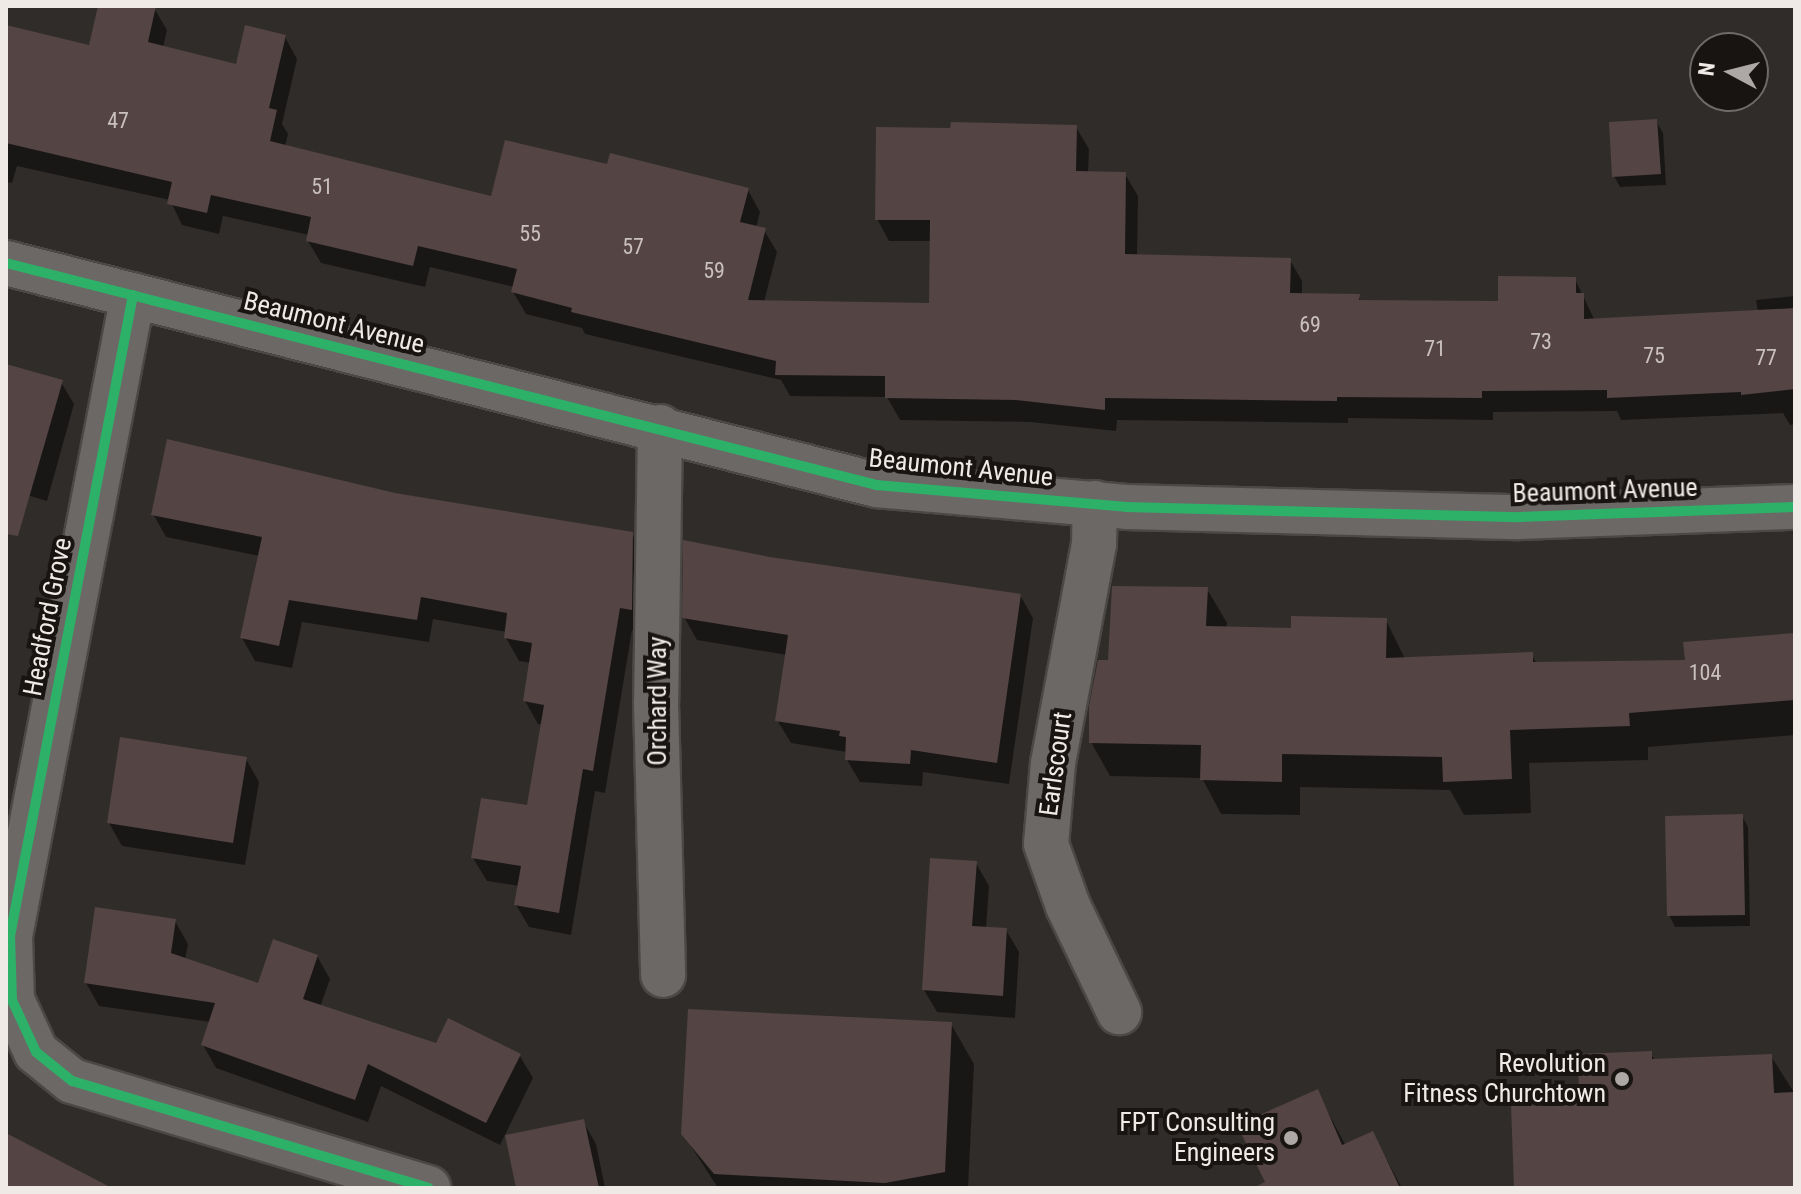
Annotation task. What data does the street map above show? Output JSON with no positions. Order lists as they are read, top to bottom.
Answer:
{
  "streets": {
    "street": [
      "Beaumont Avenue",
      "Headford Grove",
      "Orchard Way",
      "Earlscourt"
    ]
  },
  "crossings": [
    ["Beaumont Avenue", "Headford Grove"],
    ["Beaumont Avenue", "Orchard Way"],
    ["Beaumont Avenue", "Earlscourt"]
  ],
  "places": ["Revolution Fitness Churchtown", "FPT Consulting Engineers"],
  "house_numbers": [
    "47",
    "51",
    "55",
    "57",
    "59",
    "69",
    "73",
    "71",
    "75",
    "77",
    "104"
  ],
  "north": "left"
}
